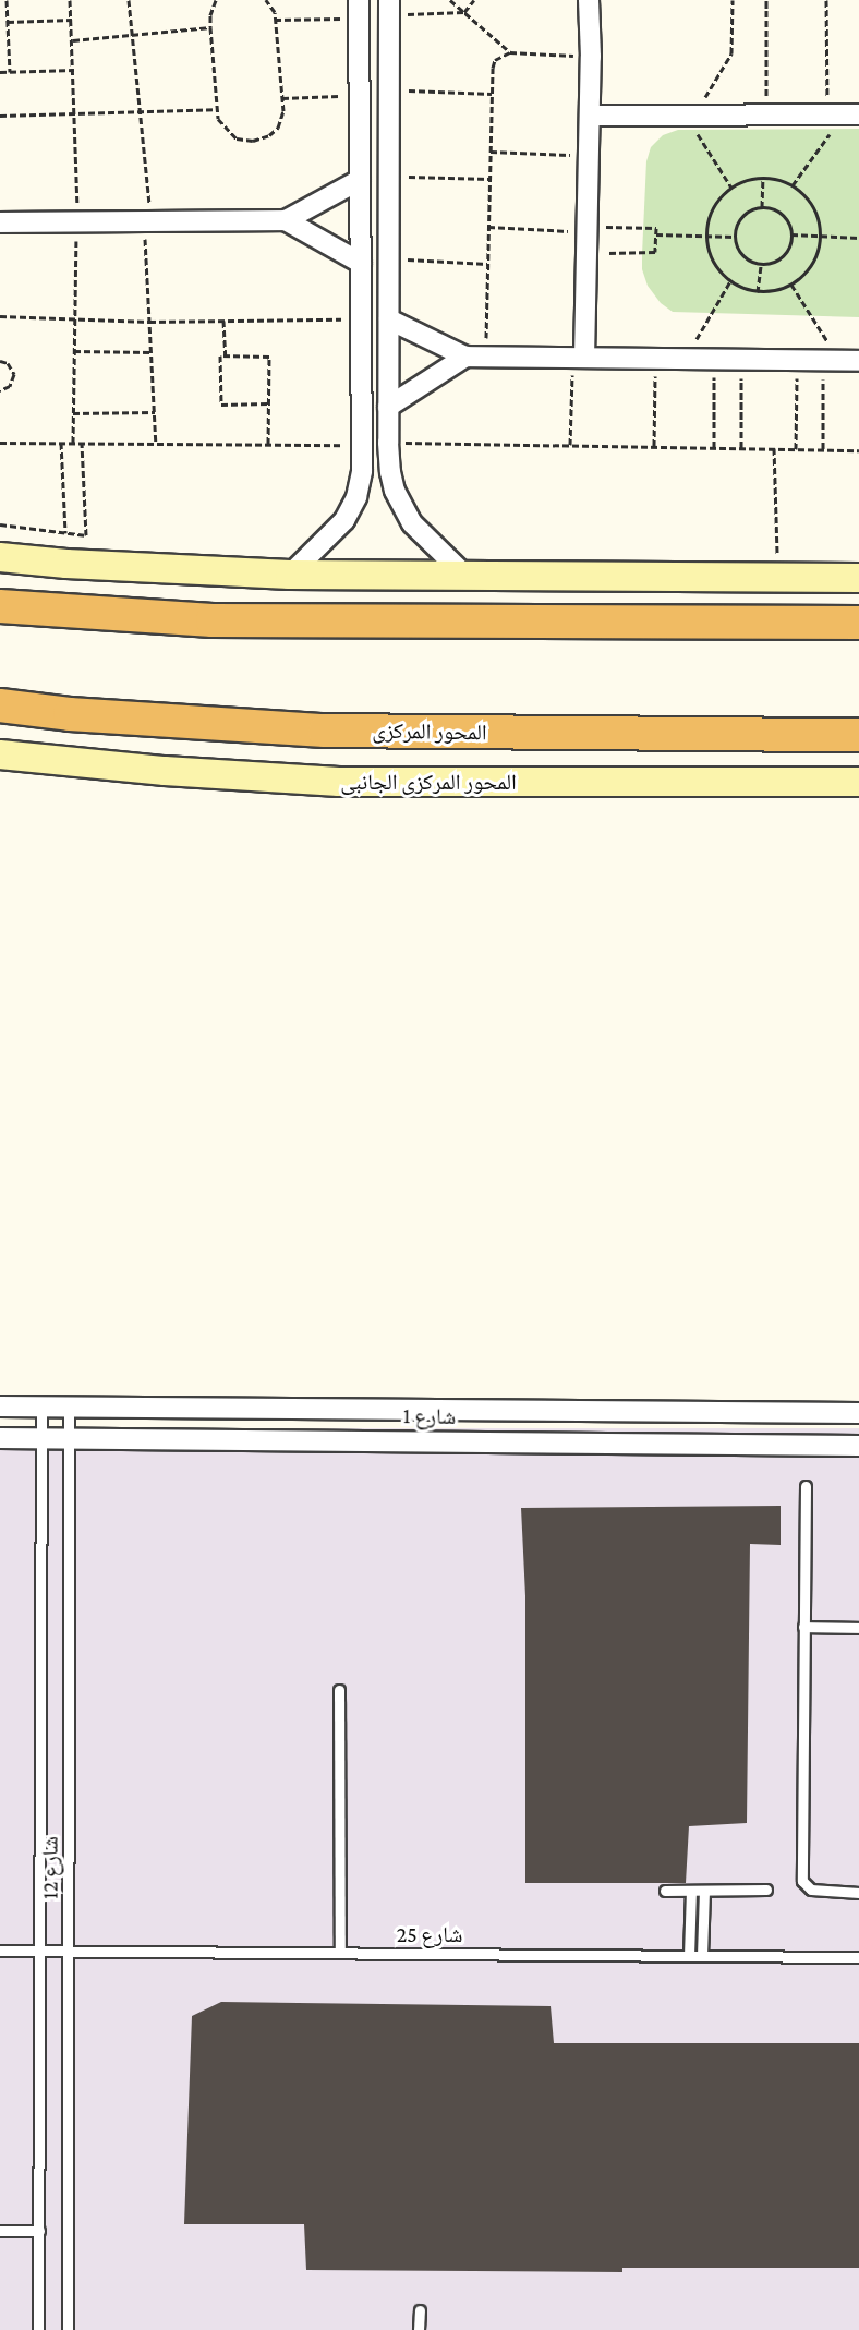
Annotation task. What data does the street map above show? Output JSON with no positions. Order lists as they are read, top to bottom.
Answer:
{
  "streets": {
    "highway": ["المحور المركزى"],
    "main road": ["المحور المركزى الجانبى"],
    "street": ["شارع 1"],
    "lane": ["شارع 12", "شارع 25"]
  },
  "crossings": [
    ["شارع 1", "شارع 12"],
    ["شارع 12", "شارع 25"]
  ]
}
